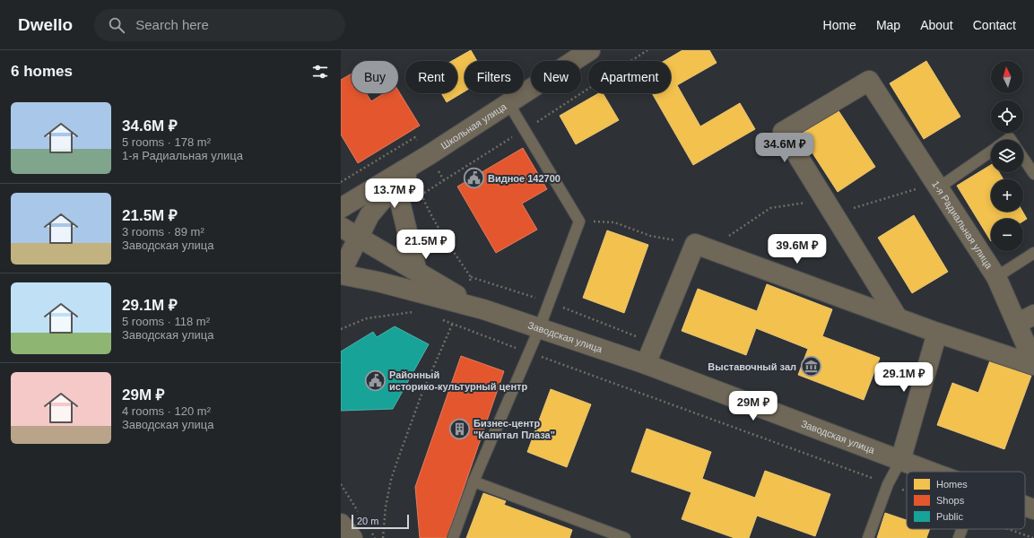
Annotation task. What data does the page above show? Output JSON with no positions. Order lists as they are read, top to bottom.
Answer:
{
  "streets": {
    "street": ["Школьная улица", "1-я Радиальная улица", "Заводская улица"]
  },
  "places": {
    "public building": ["Видное 142700", "Районный историко-культурный центр"],
    "museum": ["Выставочный зал"],
    "building": ["Бизнес-центр \"Капитал Плаза\""]
  },
  "legend": ["Homes", "Shops", "Public"],
  "scale_bar": "20 m",
  "north": "top",
  "page": {
    "header": "Dwello",
    "search": "Search here",
    "nav": [
      "Home",
      "Map",
      "About",
      "Contact"
    ],
    "heading": "6 homes",
    "map_buttons": ["+", "−"],
    "chip": [
      "Buy",
      "Rent",
      "Filters",
      "New",
      "Apartment"
    ],
    "list": [
      {
        "name": "34.6M ₽",
        "note": "5 rooms · 178 m² · 1-я Радиальная улица"
      },
      {
        "name": "21.5M ₽",
        "note": "3 rooms · 89 m² · Заводская улица"
      },
      {
        "name": "29.1M ₽",
        "note": "5 rooms · 118 m² · Заводская улица"
      },
      {
        "name": "29M ₽",
        "note": "4 rooms · 120 m² · Заводская улица"
      }
    ],
    "price": [
      "34.6M ₽",
      "13.7M ₽",
      "21.5M ₽",
      "39.6M ₽",
      "29.1M ₽",
      "29M ₽"
    ],
    "scale": "20 m"
  }
}
